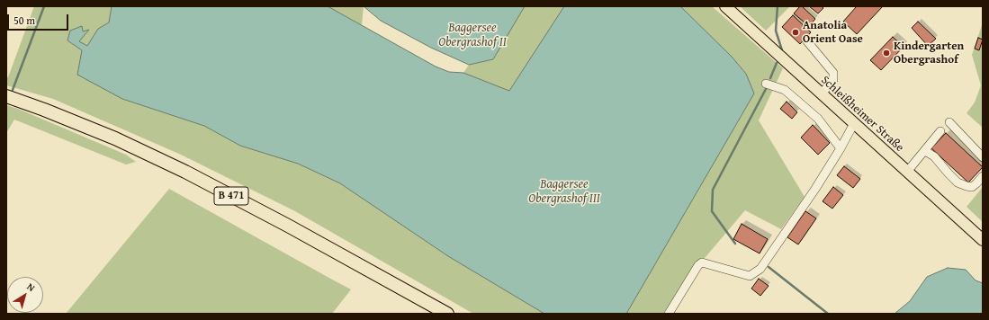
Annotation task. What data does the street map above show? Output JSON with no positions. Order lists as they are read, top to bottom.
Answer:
{
  "streets": {
    "highway": ["B 471"],
    "main road": ["Schleißheimer Straße"]
  },
  "water": ["Baggersee Obergrashof II", "Baggersee Obergrashof III"],
  "places": ["Anatolia Orient Oase", "Kindergarten Obergrashof"],
  "scale_bar": "50 m",
  "north": "top right"
}
